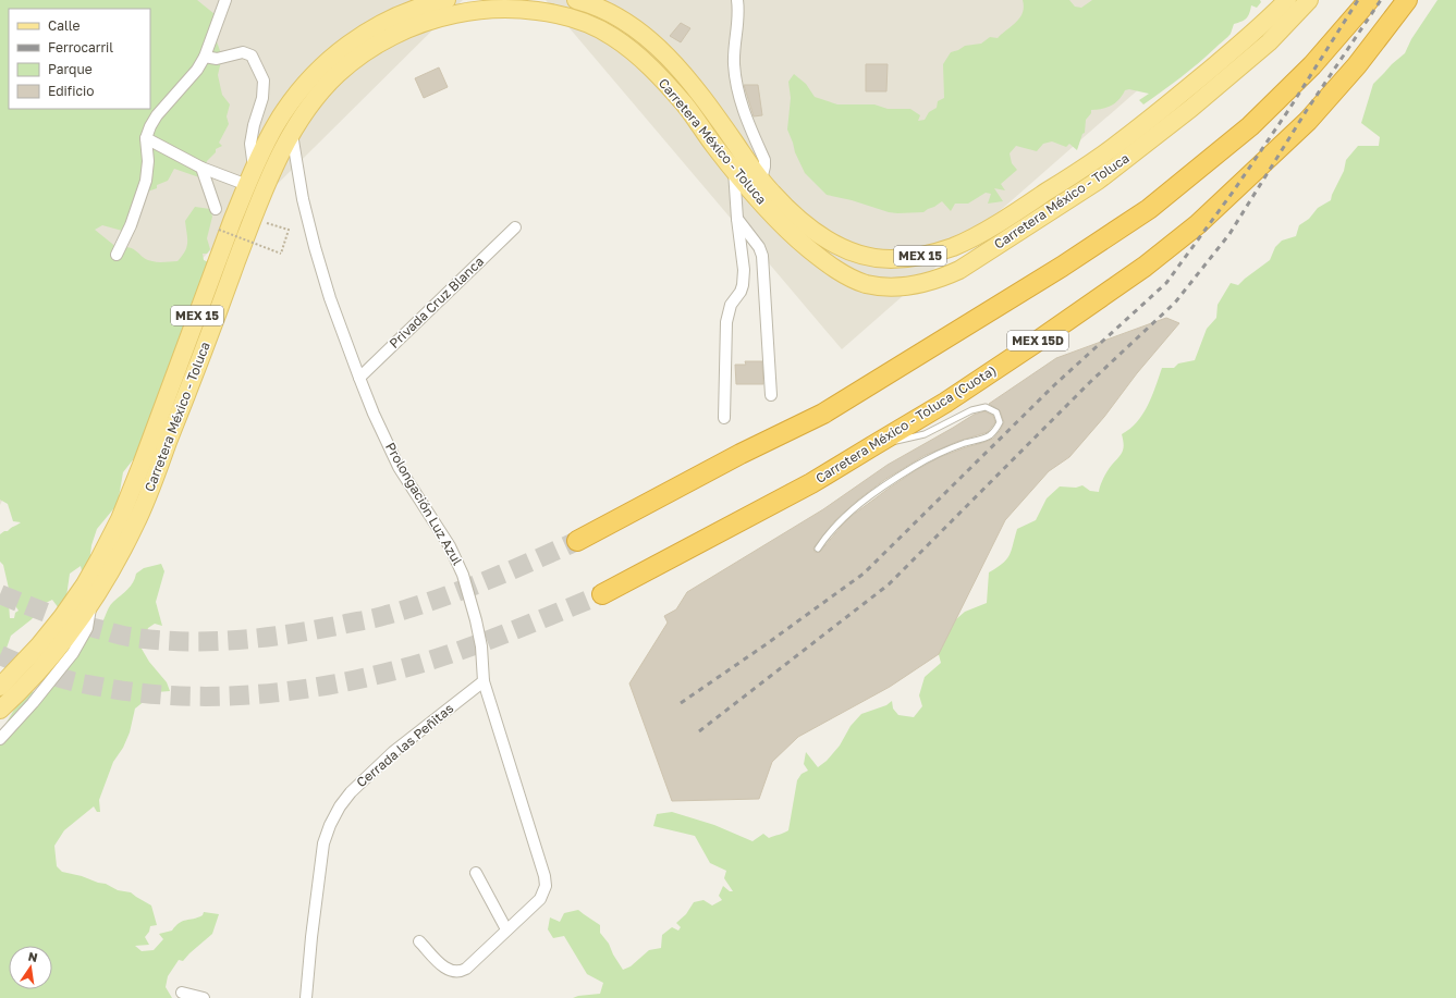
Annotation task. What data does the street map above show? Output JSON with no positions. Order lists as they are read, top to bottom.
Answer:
{
  "streets": {
    "highway": ["MEX 15D", "Carretera México - Toluca (Cuota)"],
    "main road": ["Carretera México - Toluca", "MEX 15"],
    "street": ["Privada Cruz Blanca", "Prolongación Luz Azul", "Cerrada las Peñitas"]
  },
  "crossings": [
    ["Carretera México - Toluca", "Prolongación Luz Azul"],
    ["Privada Cruz Blanca", "Prolongación Luz Azul"],
    ["Prolongación Luz Azul", "Cerrada las Peñitas"]
  ],
  "legend": [
    "Calle",
    "Ferrocarril",
    "Parque",
    "Edificio"
  ],
  "north": "top"
}
